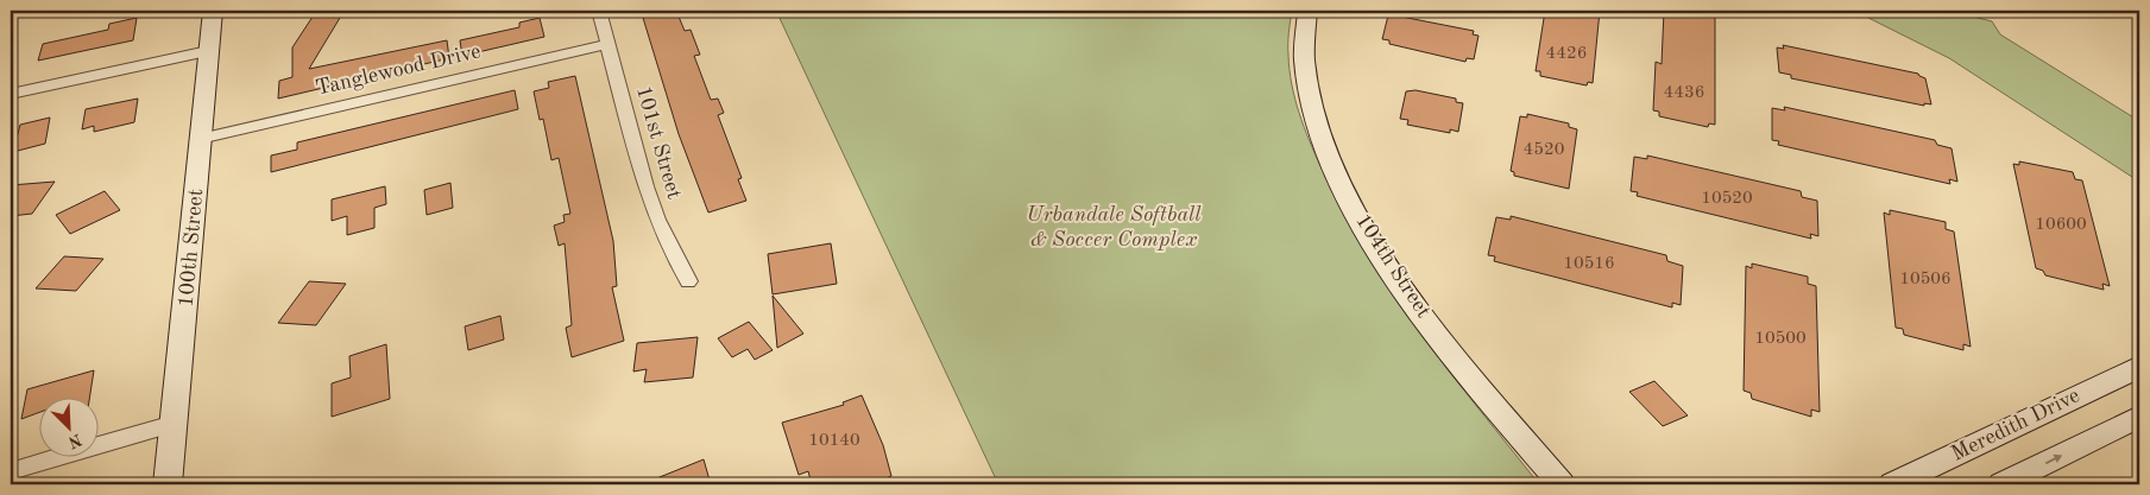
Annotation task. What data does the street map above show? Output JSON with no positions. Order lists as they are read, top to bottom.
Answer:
{
  "streets": {
    "street": [
      "Tanglewood Drive",
      "101st Street",
      "100th Street",
      "104th Street",
      "Meredith Drive"
    ]
  },
  "crossings": [
    ["Tanglewood Drive", "101st Street"],
    ["Tanglewood Drive", "100th Street"]
  ],
  "parks": ["Urbandale Softball & Soccer Complex"],
  "house_numbers": [
    "4426",
    "4436",
    "4520",
    "10520",
    "10600",
    "10516",
    "10506",
    "10500",
    "10140"
  ],
  "north": "bottom right"
}
